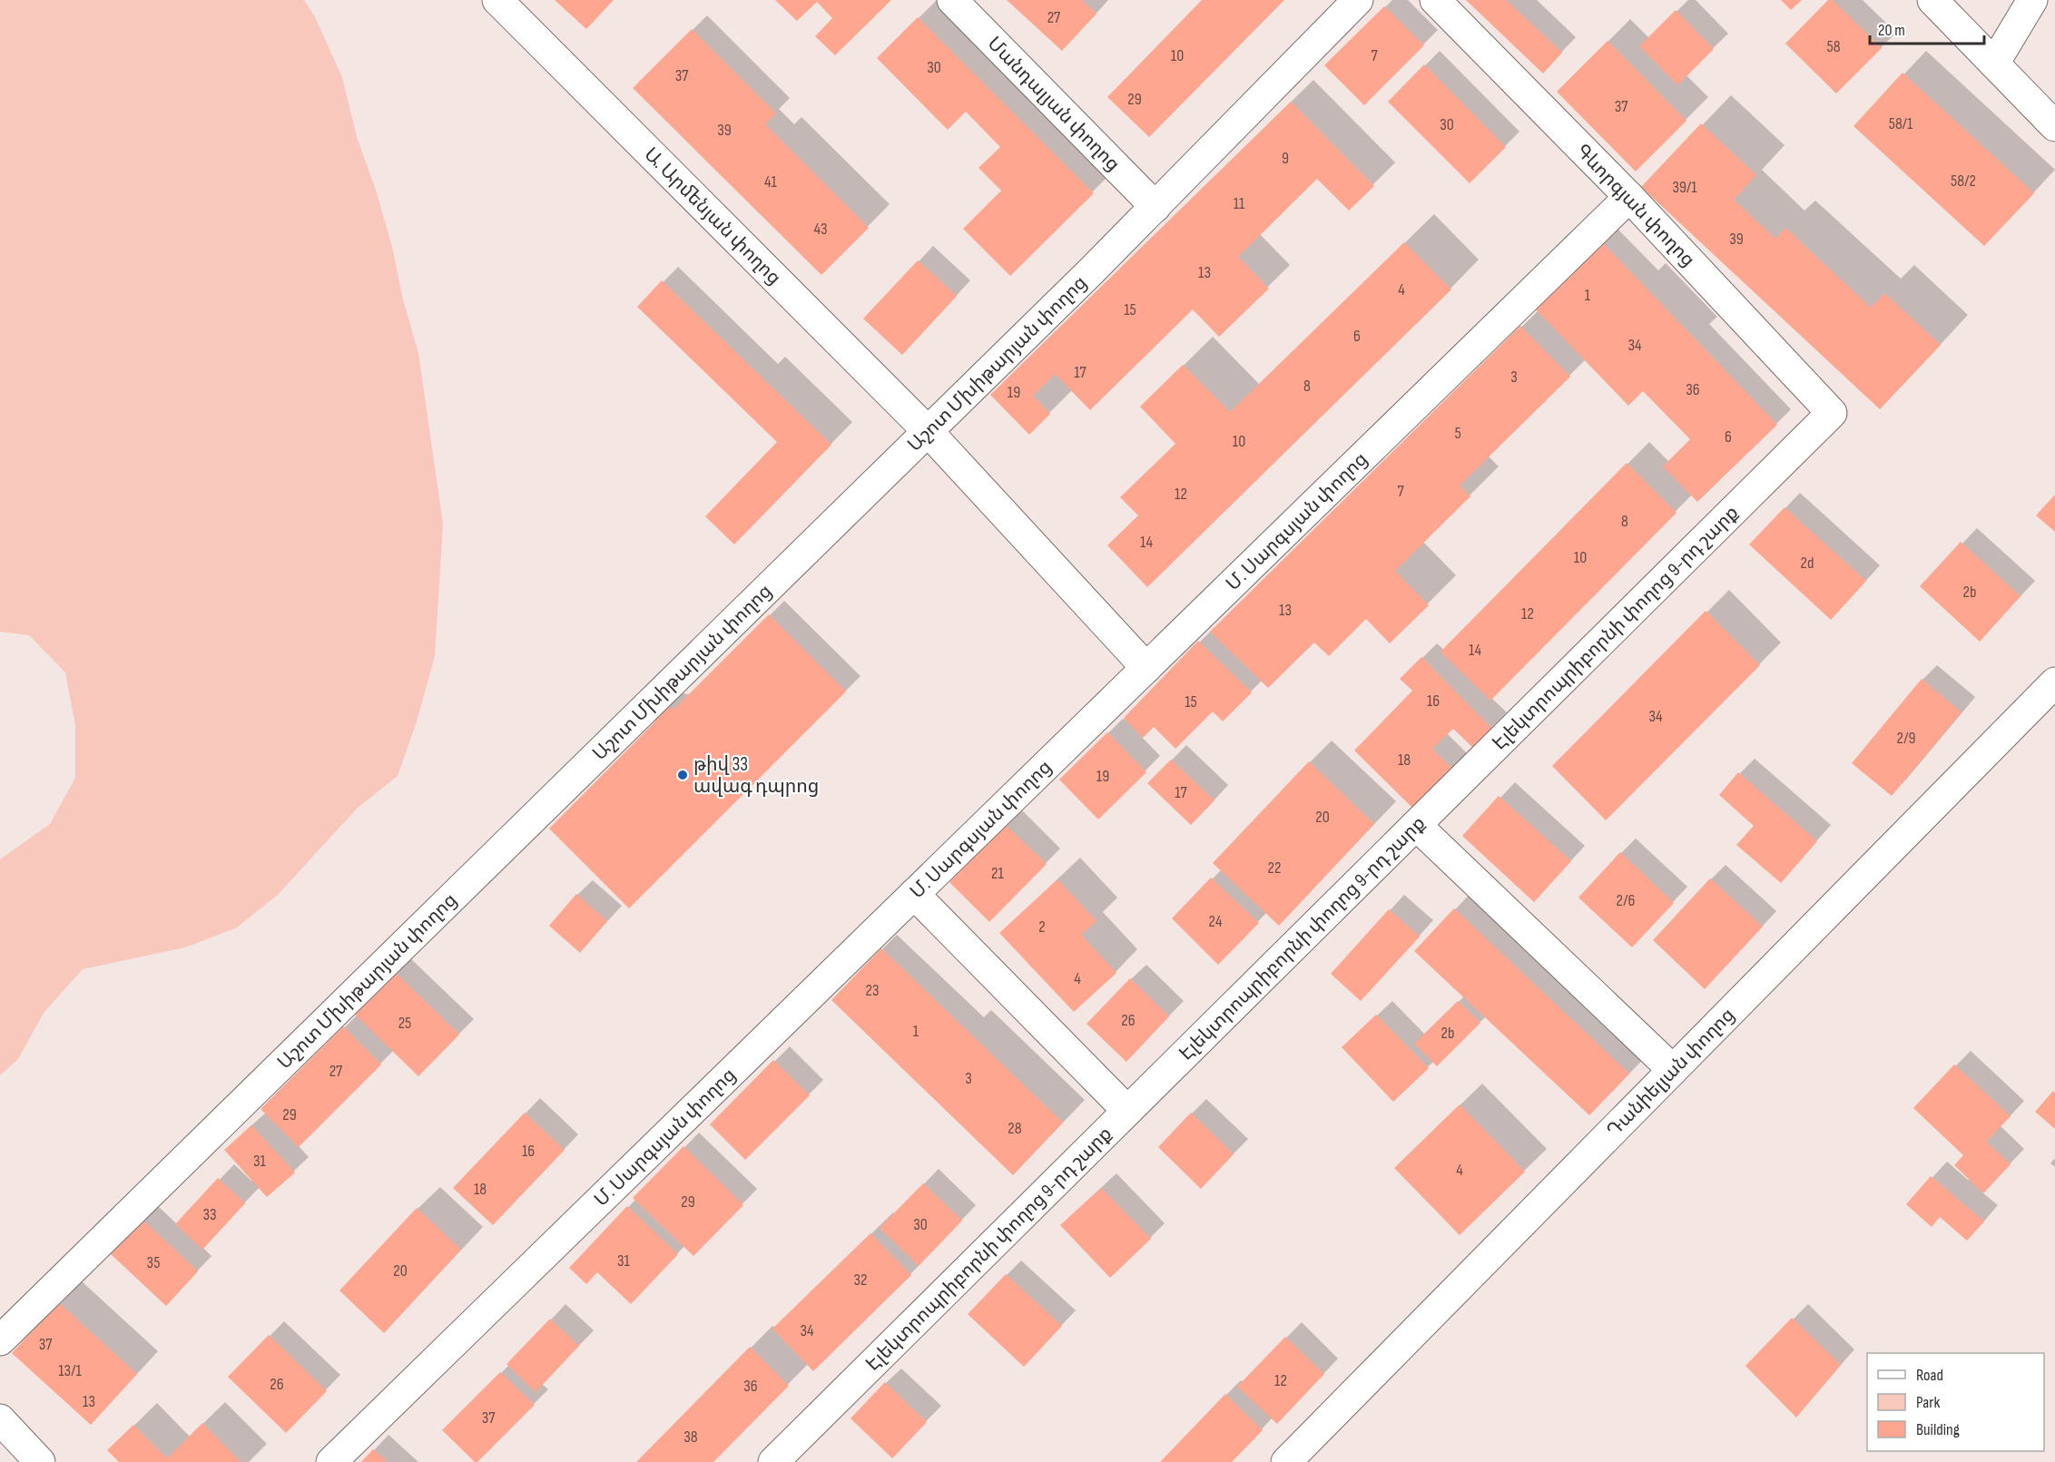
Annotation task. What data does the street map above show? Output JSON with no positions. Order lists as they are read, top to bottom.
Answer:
{
  "streets": {
    "street": [
      "Մանդալյան փողոց",
      "Գևորգյան փողոց",
      "Ա. Արմենյան փողոց",
      "Աշոտ Մխիթարյան փողոց",
      "Մ. Սարգսյան փողոց",
      "Էլեկտրոպրիբորնի փողոց 9-րդ շարք",
      "Դանիելյան փողոց"
    ]
  },
  "crossings": [
    ["Մանդալյան փողոց", "Աշոտ Մխիթարյան փողոց"],
    ["Գևորգյան փողոց", "Մ. Սարգսյան փողոց"],
    ["Գևորգյան փողոց", "Էլեկտրոպրիբորնի փողոց 9-րդ շարք"],
    ["Ա. Արմենյան փողոց", "Աշոտ Մխիթարյան փողոց"],
    ["Ա. Արմենյան փողոց", "Մ. Սարգսյան փողոց"]
  ],
  "places": ["թիվ 33 ավագ դպրոց"],
  "house_numbers": [
    "27",
    "58",
    "10",
    "7",
    "30",
    "37",
    "29",
    "37",
    "58/1",
    "30",
    "39",
    "9",
    "58/2",
    "41",
    "39/1",
    "11",
    "43",
    "39",
    "13",
    "4",
    "1",
    "15",
    "6",
    "34",
    "17",
    "3",
    "8",
    "36",
    "19",
    "5",
    "6",
    "10",
    "7",
    "12",
    "8",
    "14",
    "10",
    "2d",
    "2b",
    "13",
    "12",
    "14",
    "16",
    "15",
    "34",
    "2/9",
    "18",
    "19",
    "17",
    "20",
    "22",
    "21",
    "2/6",
    "24",
    "2",
    "4",
    "23",
    "26",
    "25",
    "1",
    "2b",
    "27",
    "3",
    "29",
    "28",
    "16",
    "31",
    "4",
    "18",
    "29",
    "33",
    "30",
    "31",
    "35",
    "20",
    "32",
    "34",
    "37",
    "13/1",
    "12",
    "26",
    "36",
    "13",
    "37",
    "38"
  ],
  "legend": ["Road", "Park", "Building"],
  "scale_bar": "20 m"
}
